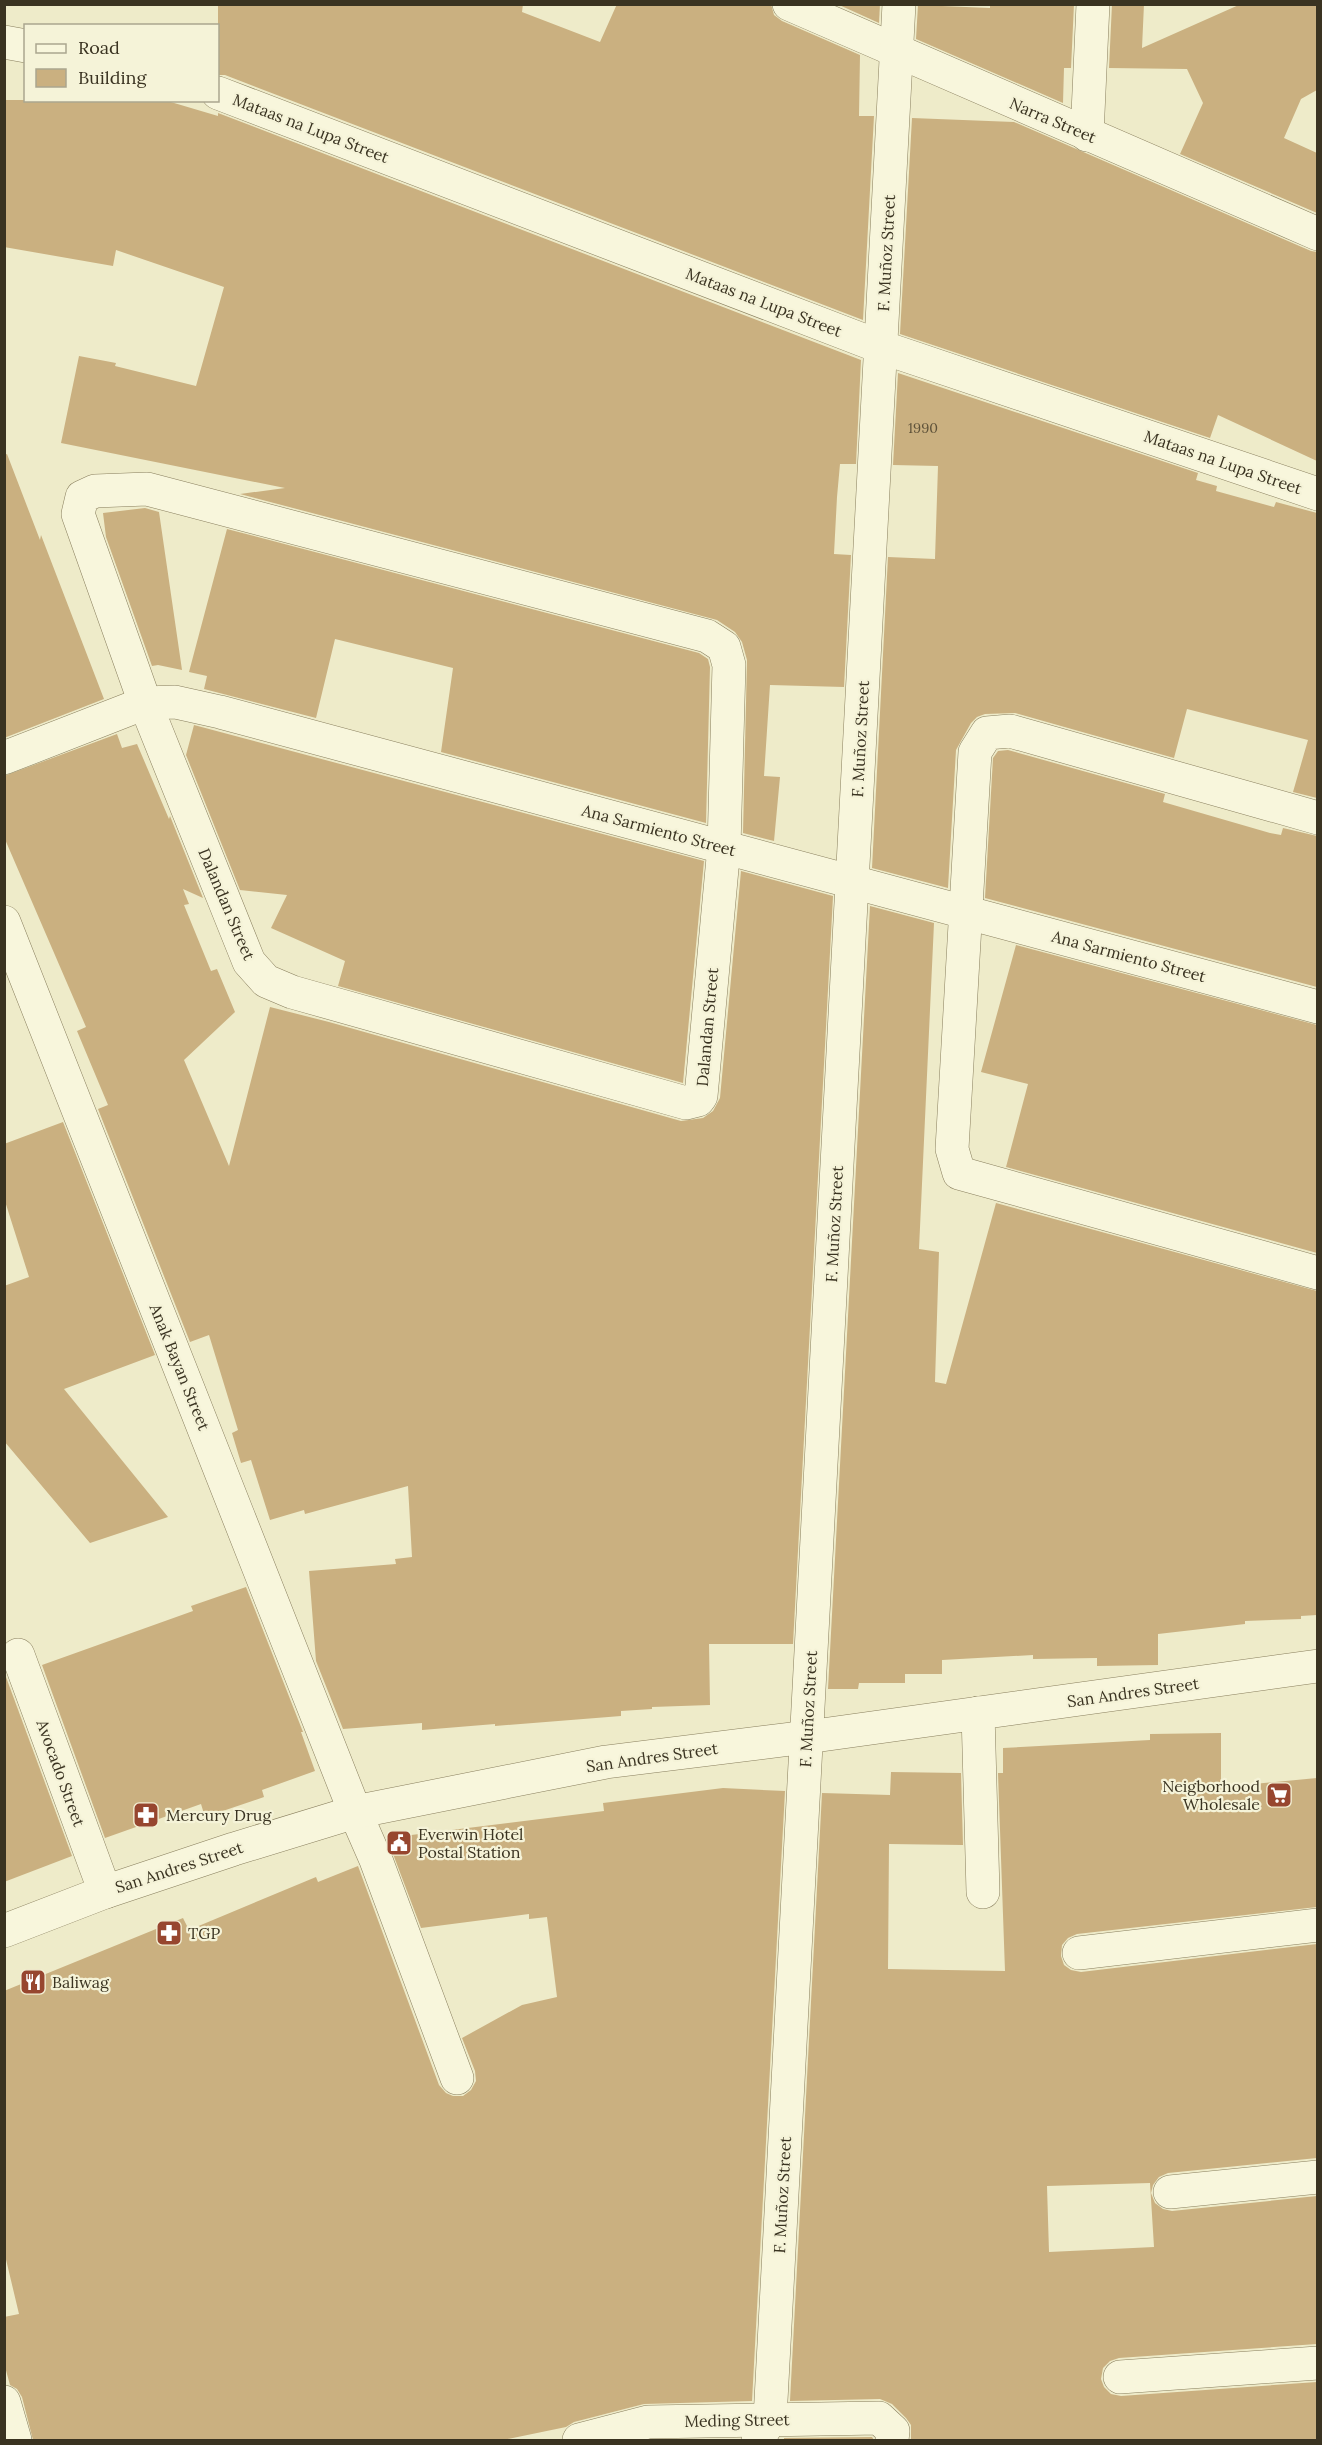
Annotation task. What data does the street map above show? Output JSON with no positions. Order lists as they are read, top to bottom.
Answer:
{
  "streets": {
    "street": [
      "Narra Street",
      "Mataas na Lupa Street",
      "F. Muñoz Street",
      "Ana Sarmiento Street",
      "Dalandan Street",
      "Anak Bayan Street",
      "San Andres Street",
      "Avocado Street",
      "Meding Street"
    ]
  },
  "crossings": [
    ["Narra Street", "F. Muñoz Street"],
    ["Mataas na Lupa Street", "F. Muñoz Street"],
    ["F. Muñoz Street", "Ana Sarmiento Street"],
    ["F. Muñoz Street", "San Andres Street"],
    ["F. Muñoz Street", "Meding Street"],
    ["Ana Sarmiento Street", "Dalandan Street"],
    ["Anak Bayan Street", "San Andres Street"],
    ["San Andres Street", "Avocado Street"]
  ],
  "places": {
    "supermarket": ["Neigborhood Wholesale"],
    "pharmacy": ["Mercury Drug", "TGP"],
    "public building": ["Everwin Hotel Postal Station"],
    "restaurant": ["Baliwag"]
  },
  "house_numbers": ["1990"],
  "legend": ["Road", "Building"]
}
